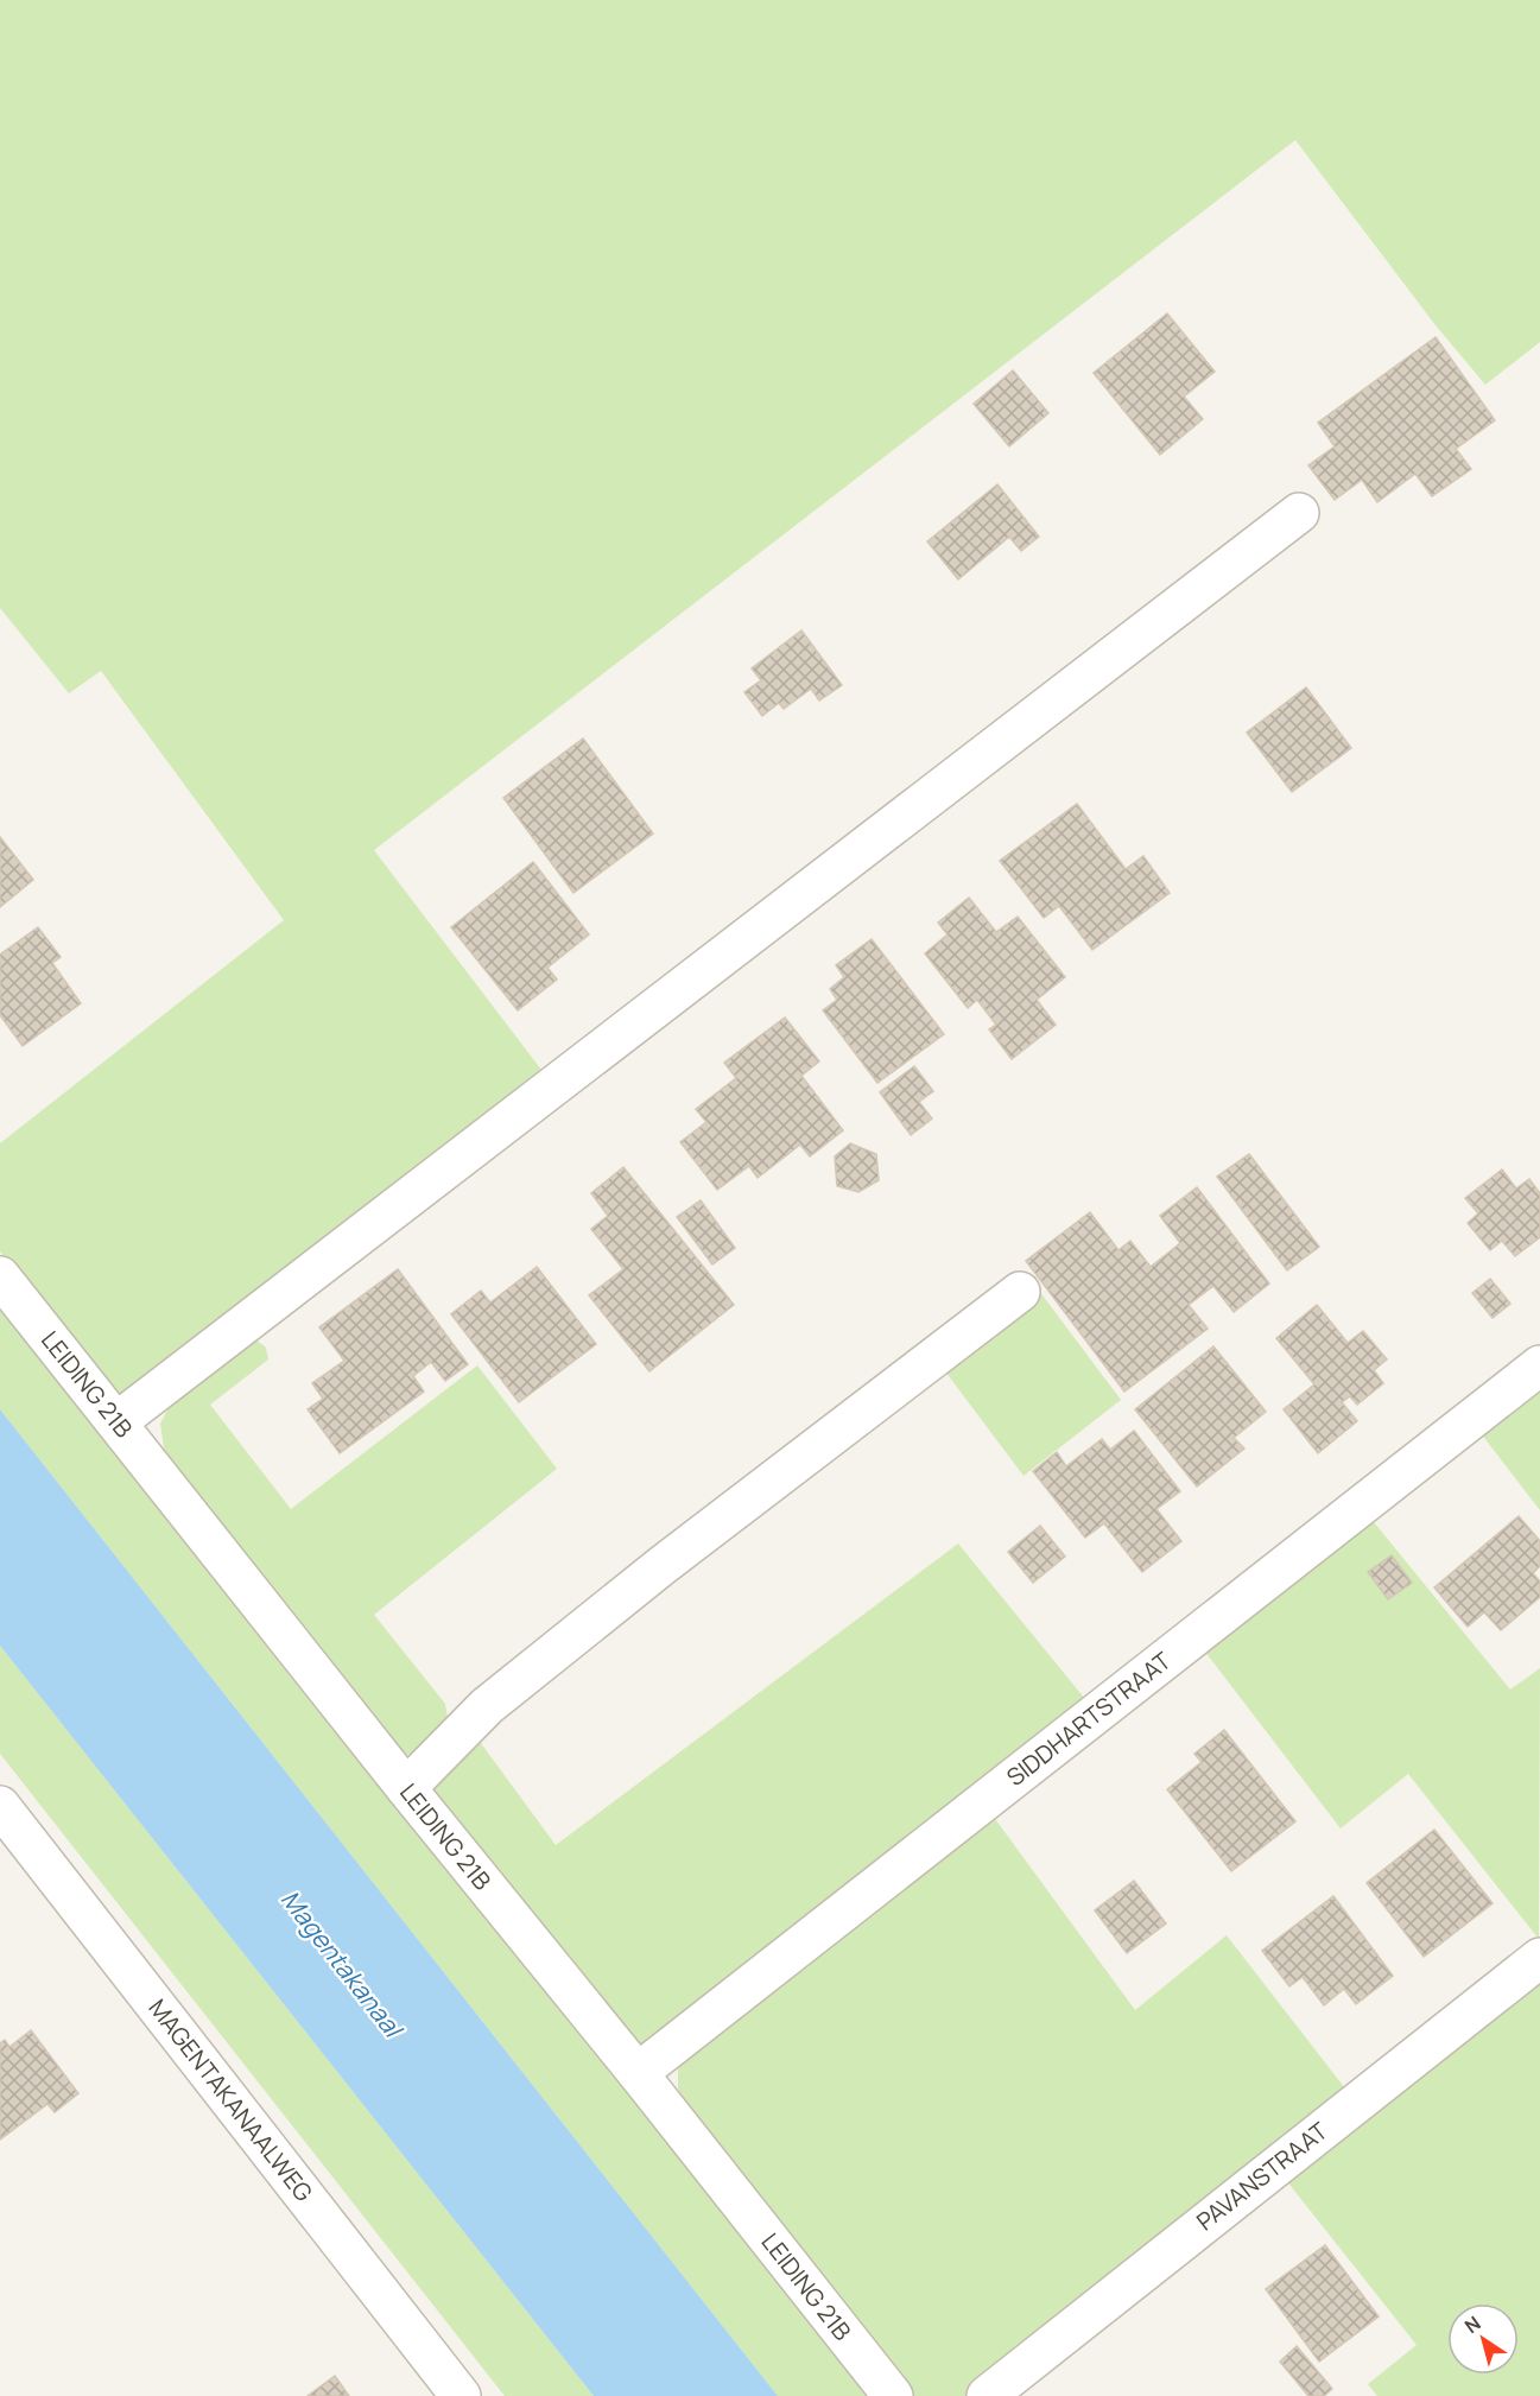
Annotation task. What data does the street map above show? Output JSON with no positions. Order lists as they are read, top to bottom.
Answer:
{
  "streets": {
    "street": [
      "LEIDING 21B",
      "SIDDHARTSTRAAT",
      "MAGENTAKANAALWEG",
      "PAVANSTRAAT"
    ]
  },
  "crossings": [
    ["LEIDING 21B", "SIDDHARTSTRAAT"]
  ],
  "water": ["Magentakanaal"],
  "north": "top left"
}
